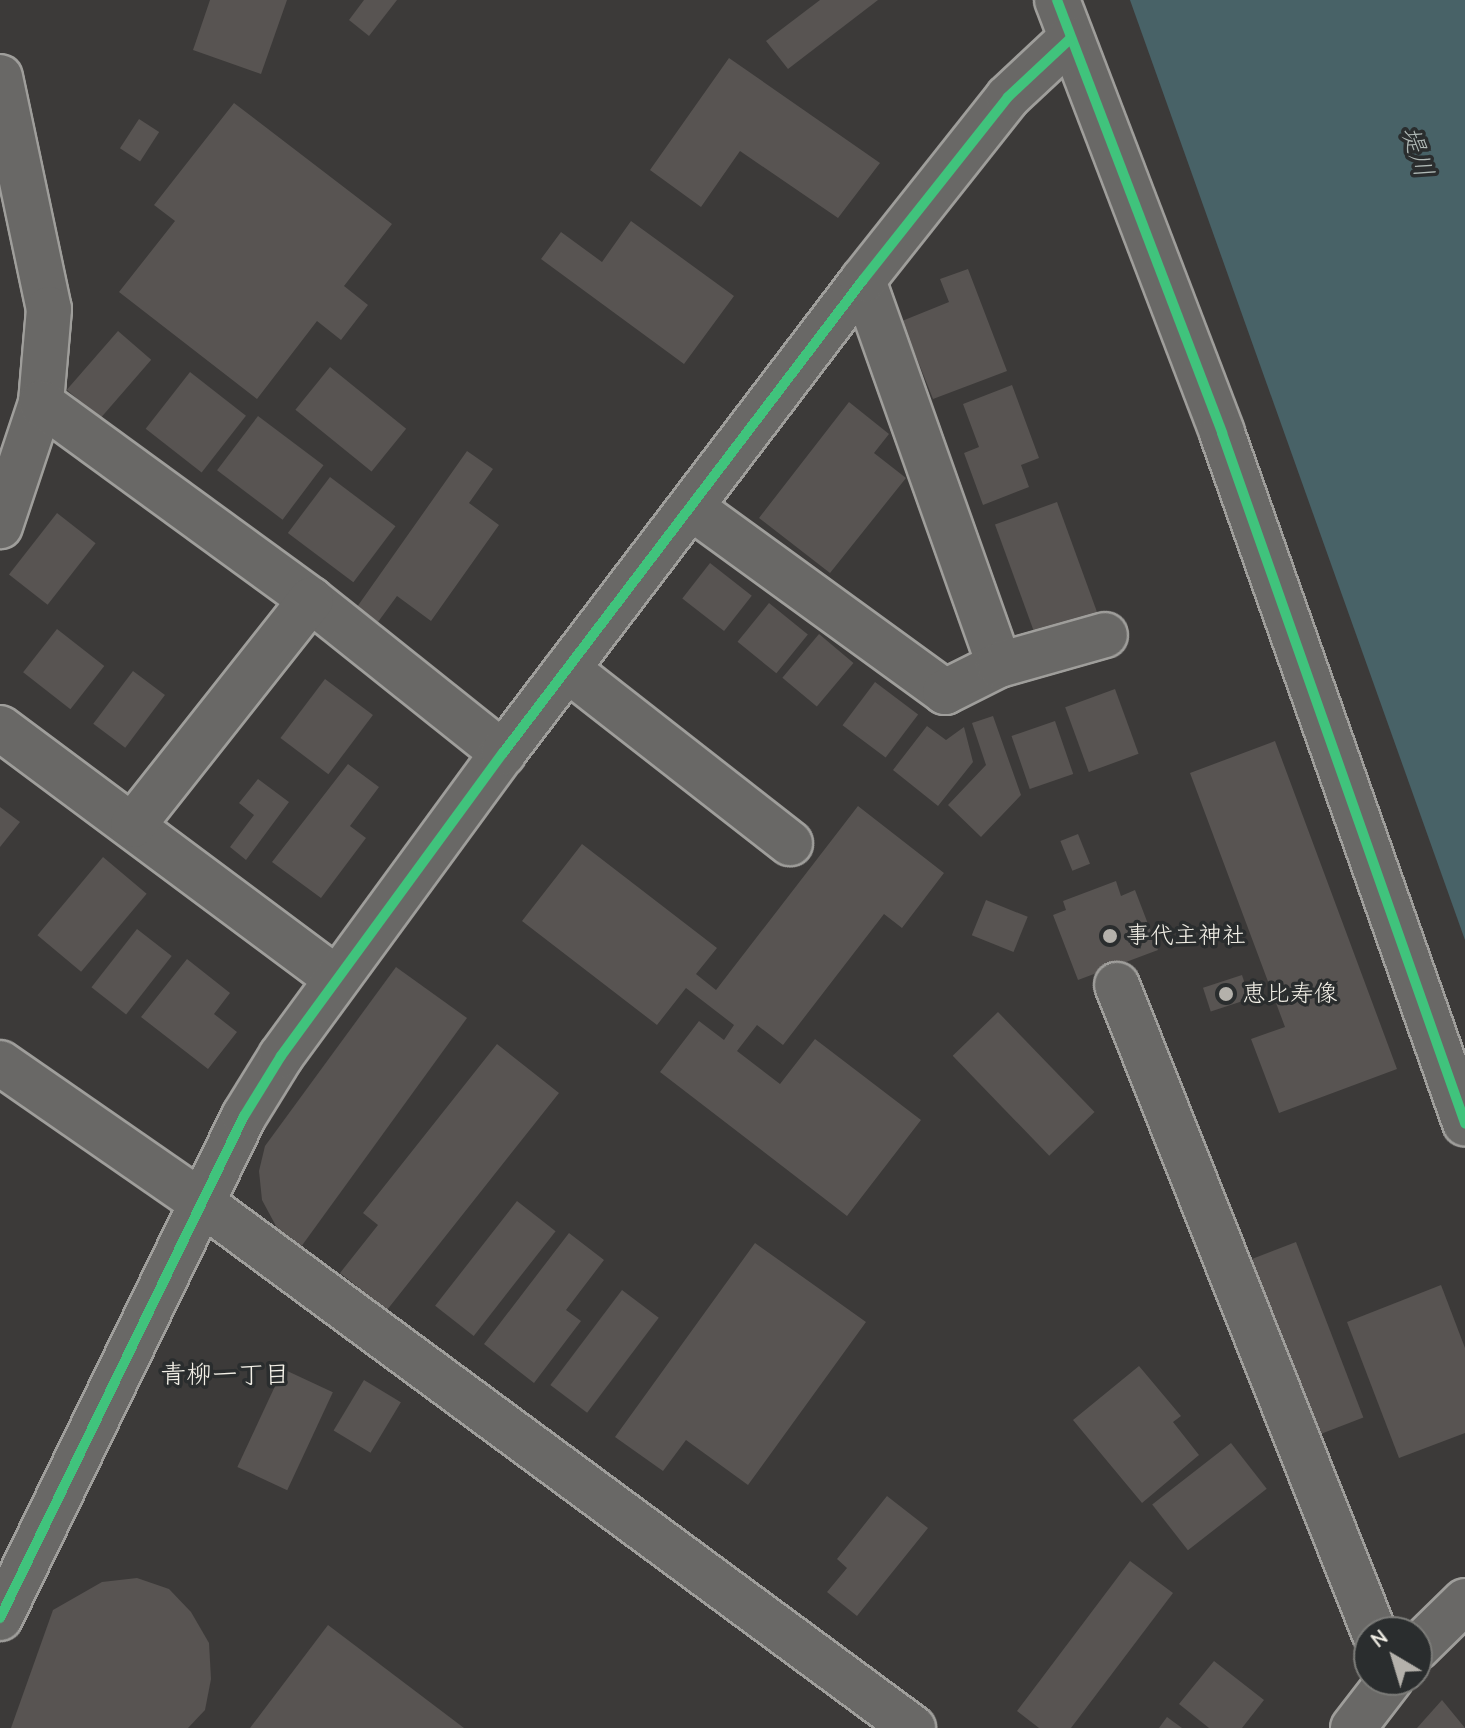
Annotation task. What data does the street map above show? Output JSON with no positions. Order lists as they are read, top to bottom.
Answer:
{
  "districts": ["青柳一丁目"],
  "water": ["堤川"],
  "places": ["事代主神社", "恵比寿像"],
  "north": "top left"
}
